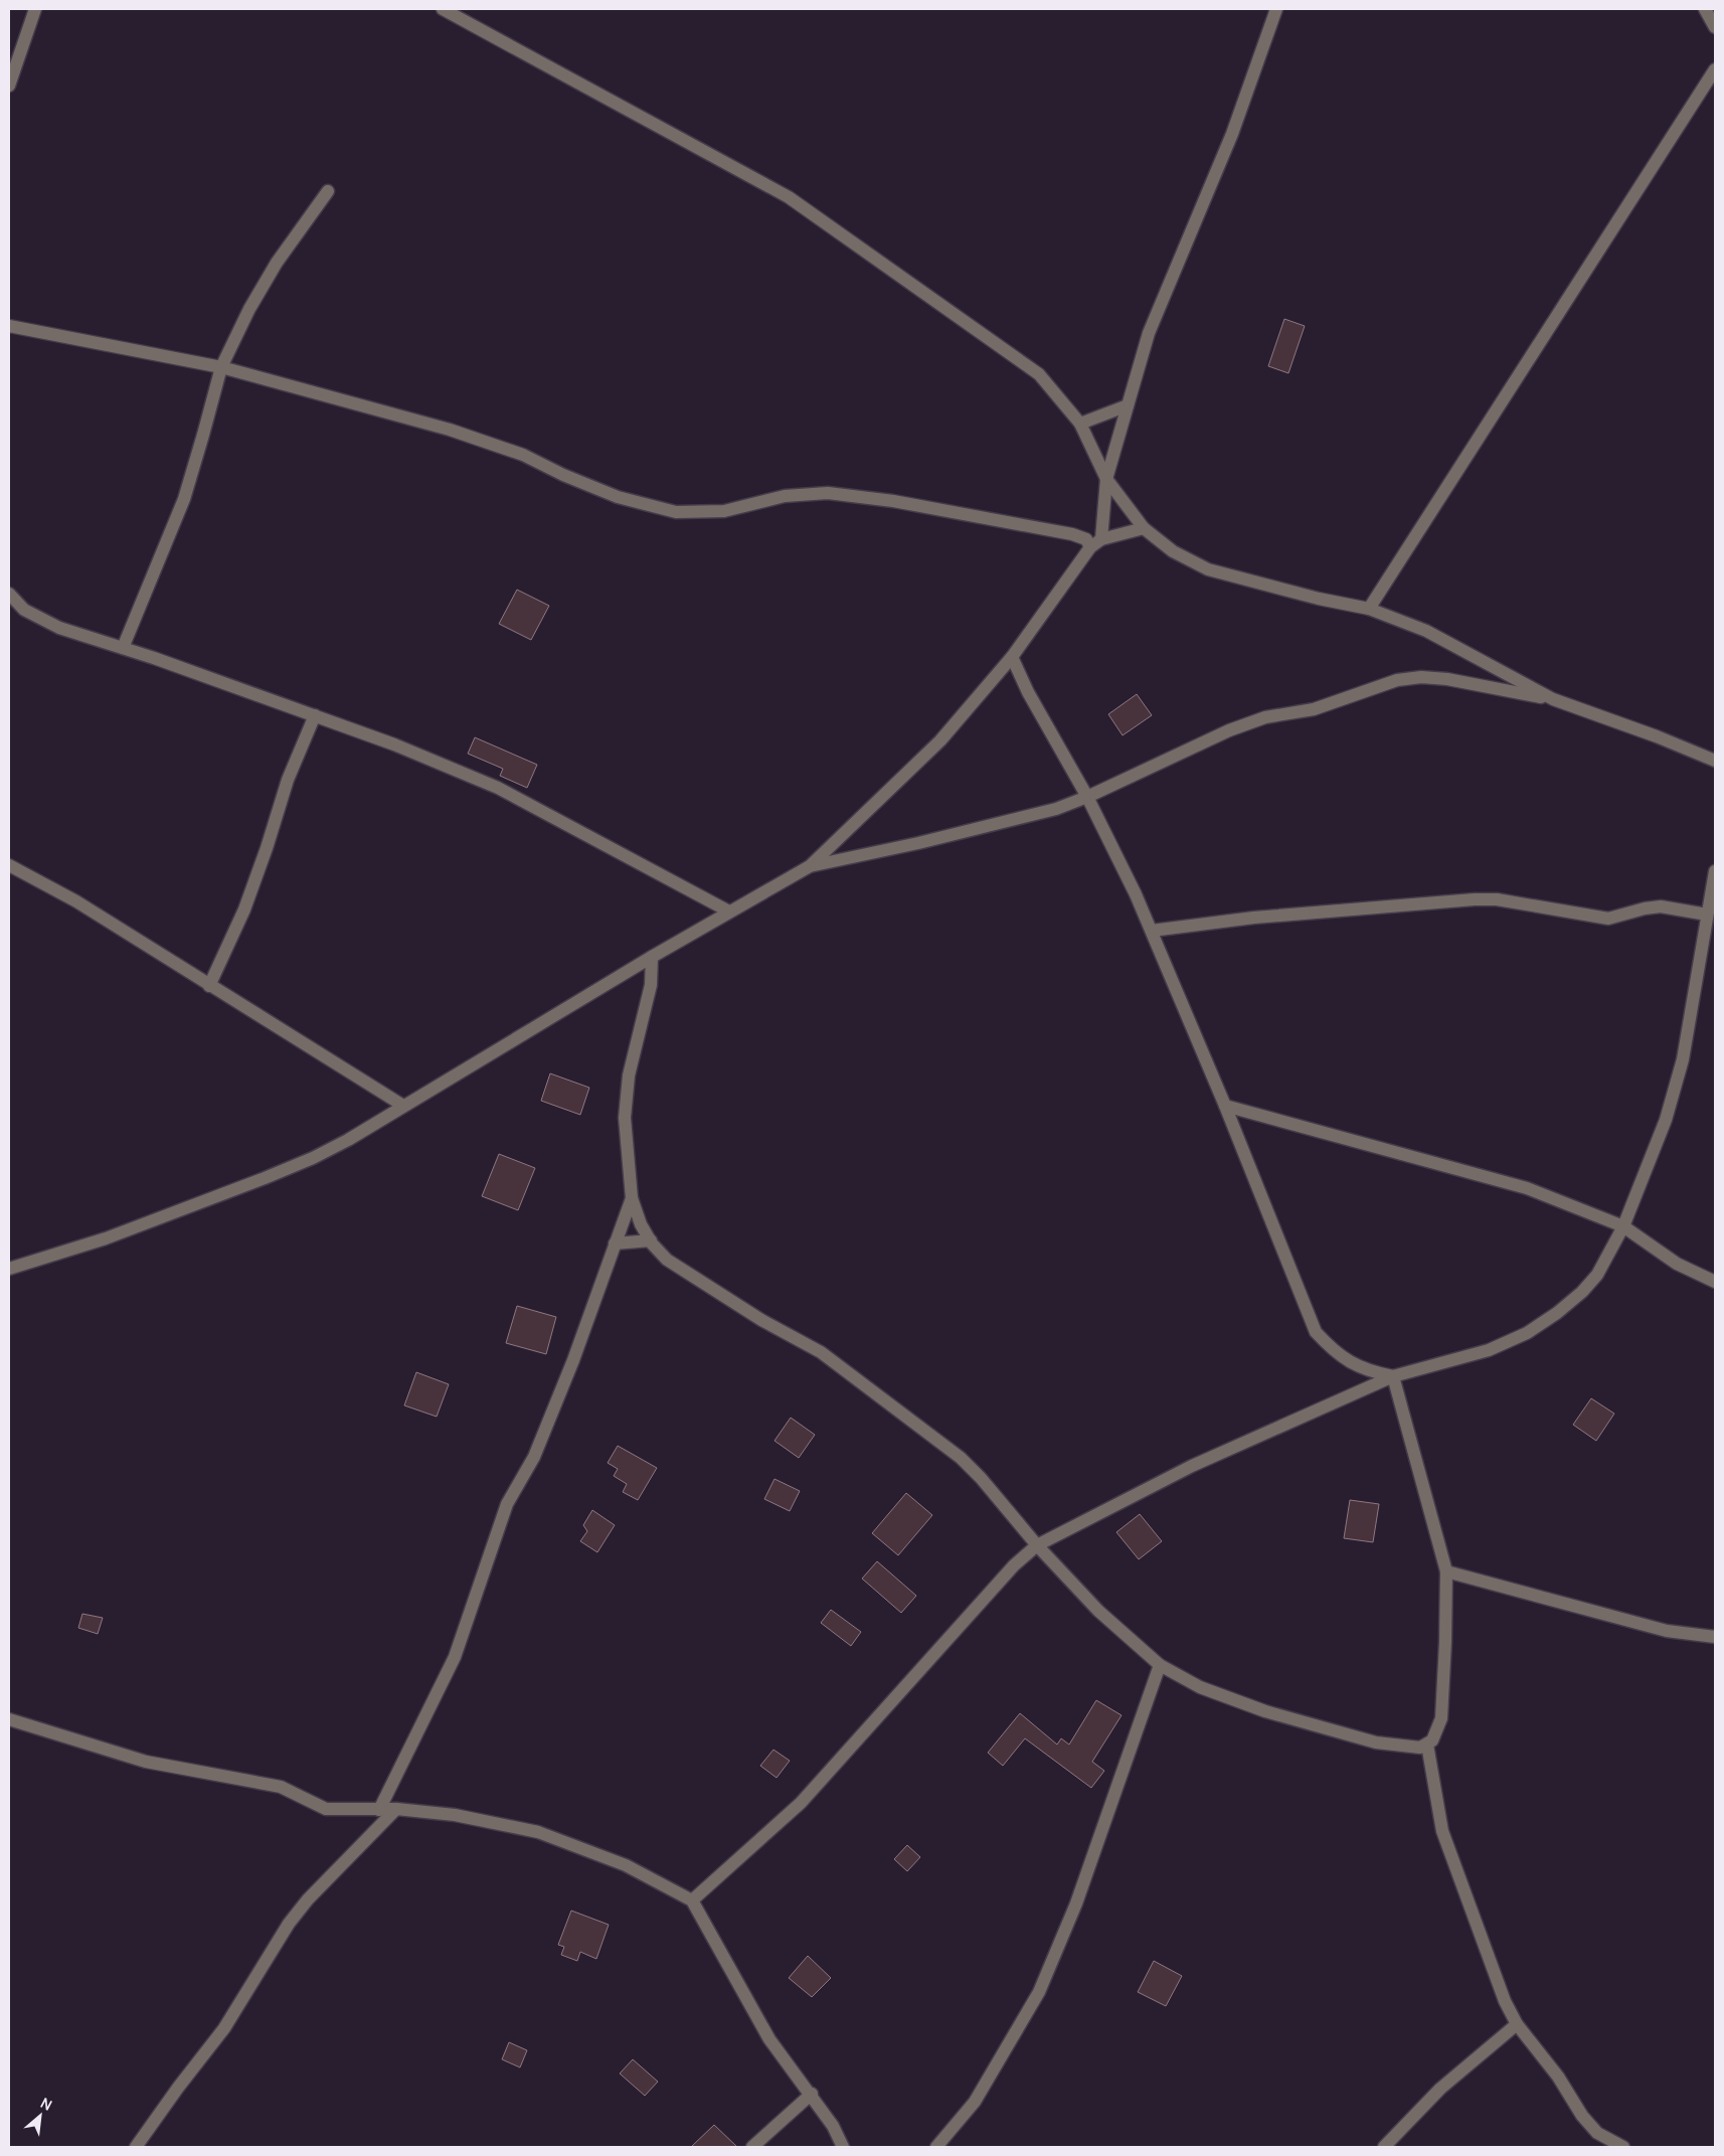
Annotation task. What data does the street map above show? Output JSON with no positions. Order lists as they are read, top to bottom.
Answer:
{
  "north": "top right"
}
